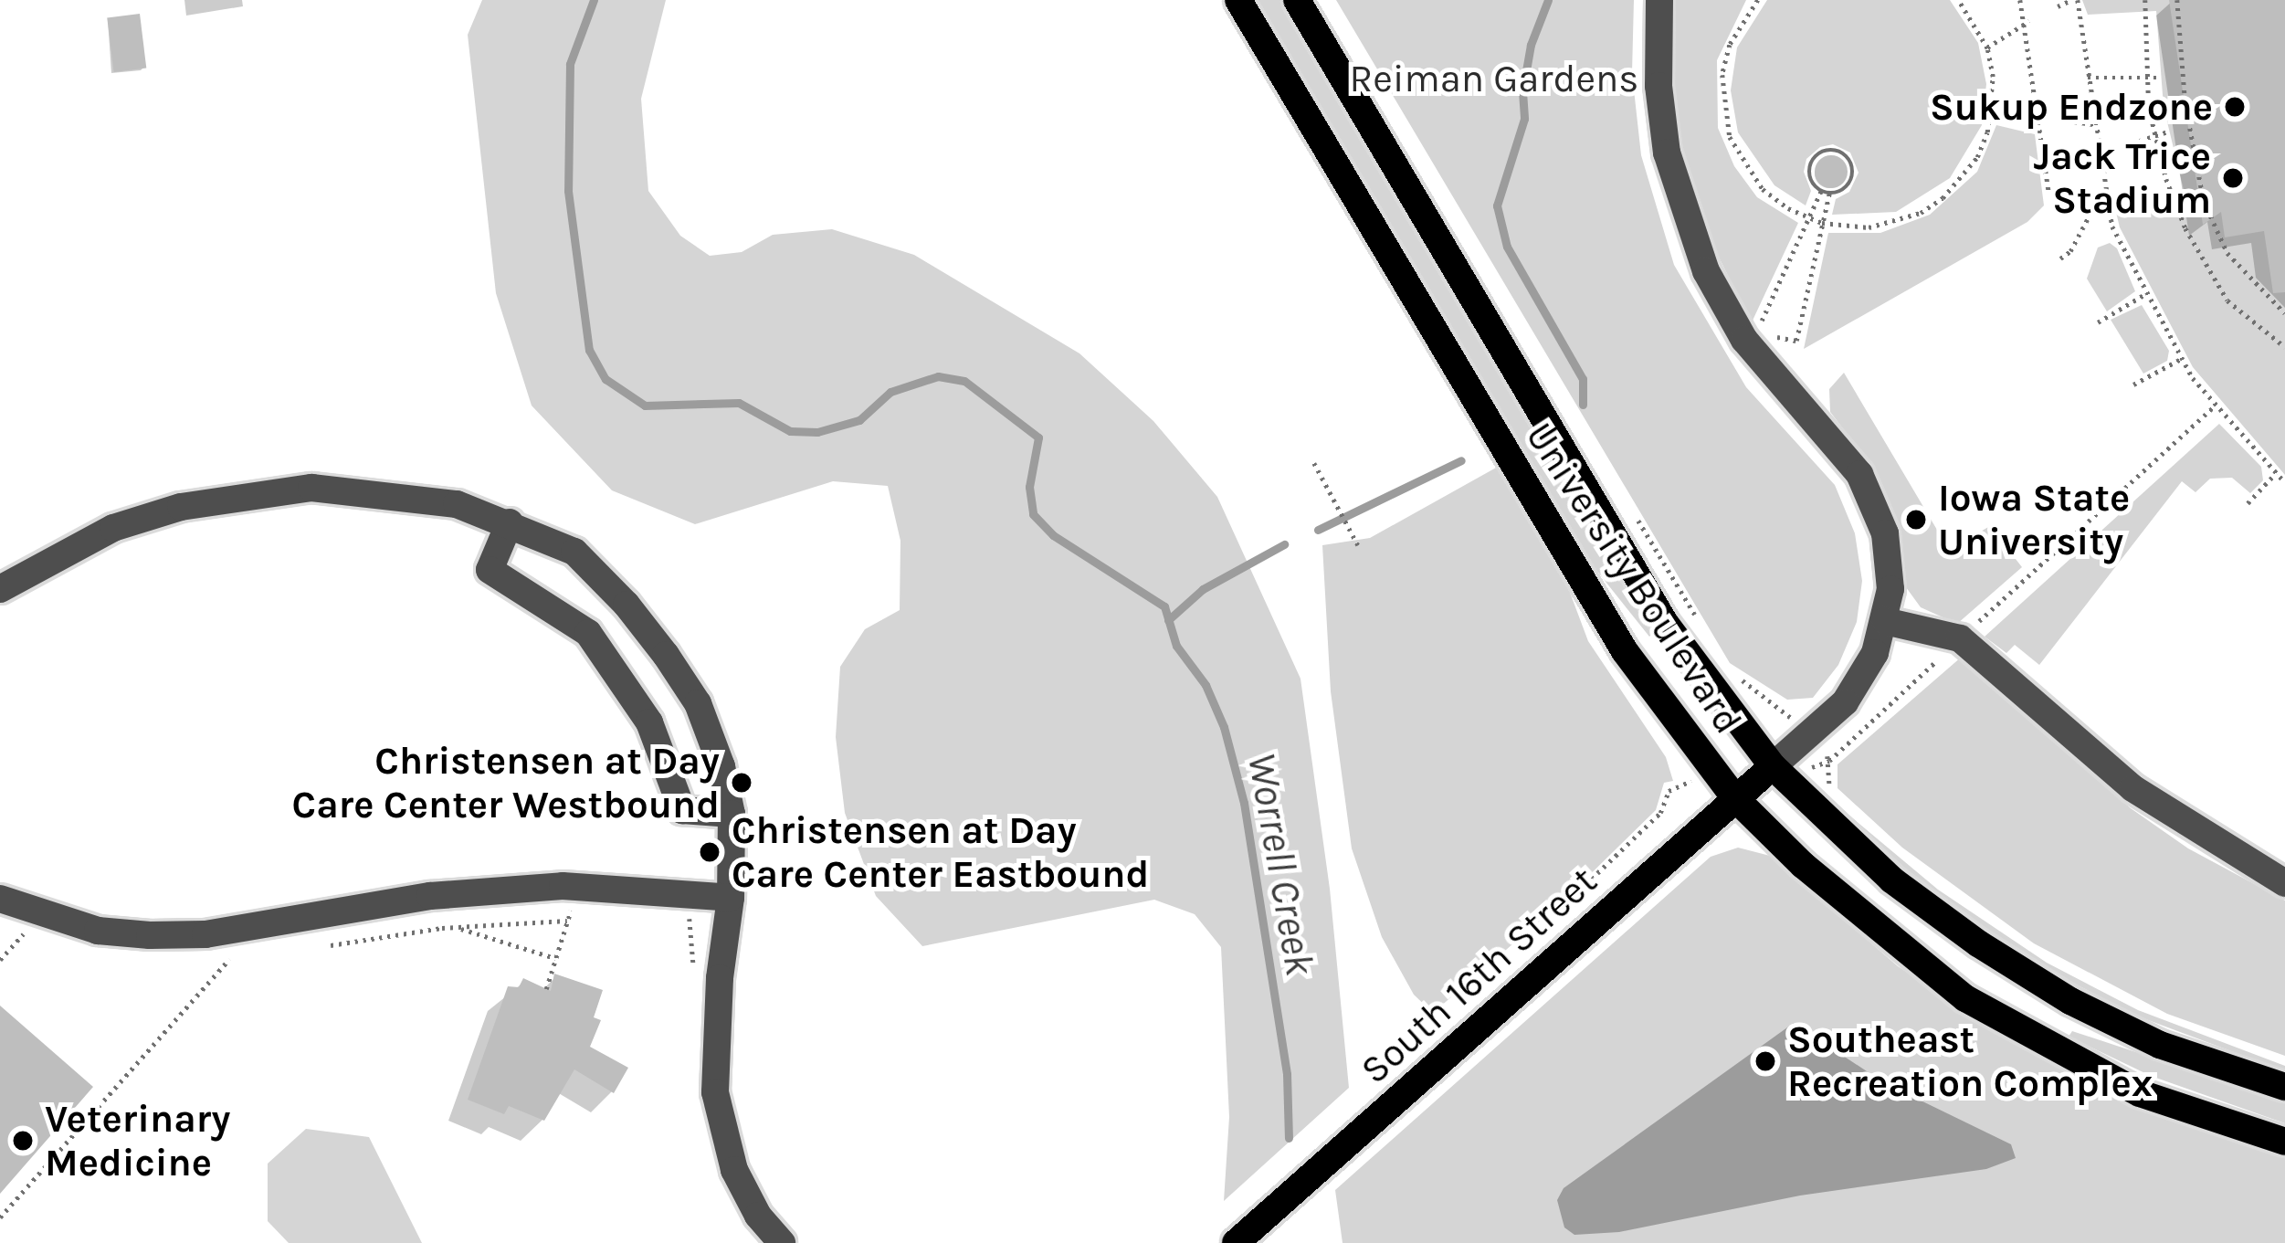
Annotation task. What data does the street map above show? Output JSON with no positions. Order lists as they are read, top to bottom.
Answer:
{
  "streets": {
    "main road": ["University Boulevard", "South 16th Street"]
  },
  "crossings": [
    ["University Boulevard", "South 16th Street"]
  ],
  "water": ["Worrell Creek"],
  "parks": ["Reiman Gardens"],
  "places": [
    "Sukup Endzone",
    "Jack Trice Stadium",
    "Iowa State University",
    "Christensen at Day Care Center Westbound",
    "Christensen at Day Care Center Eastbound",
    "Southeast Recreation Complex",
    "Veterinary Medicine"
  ]
}
